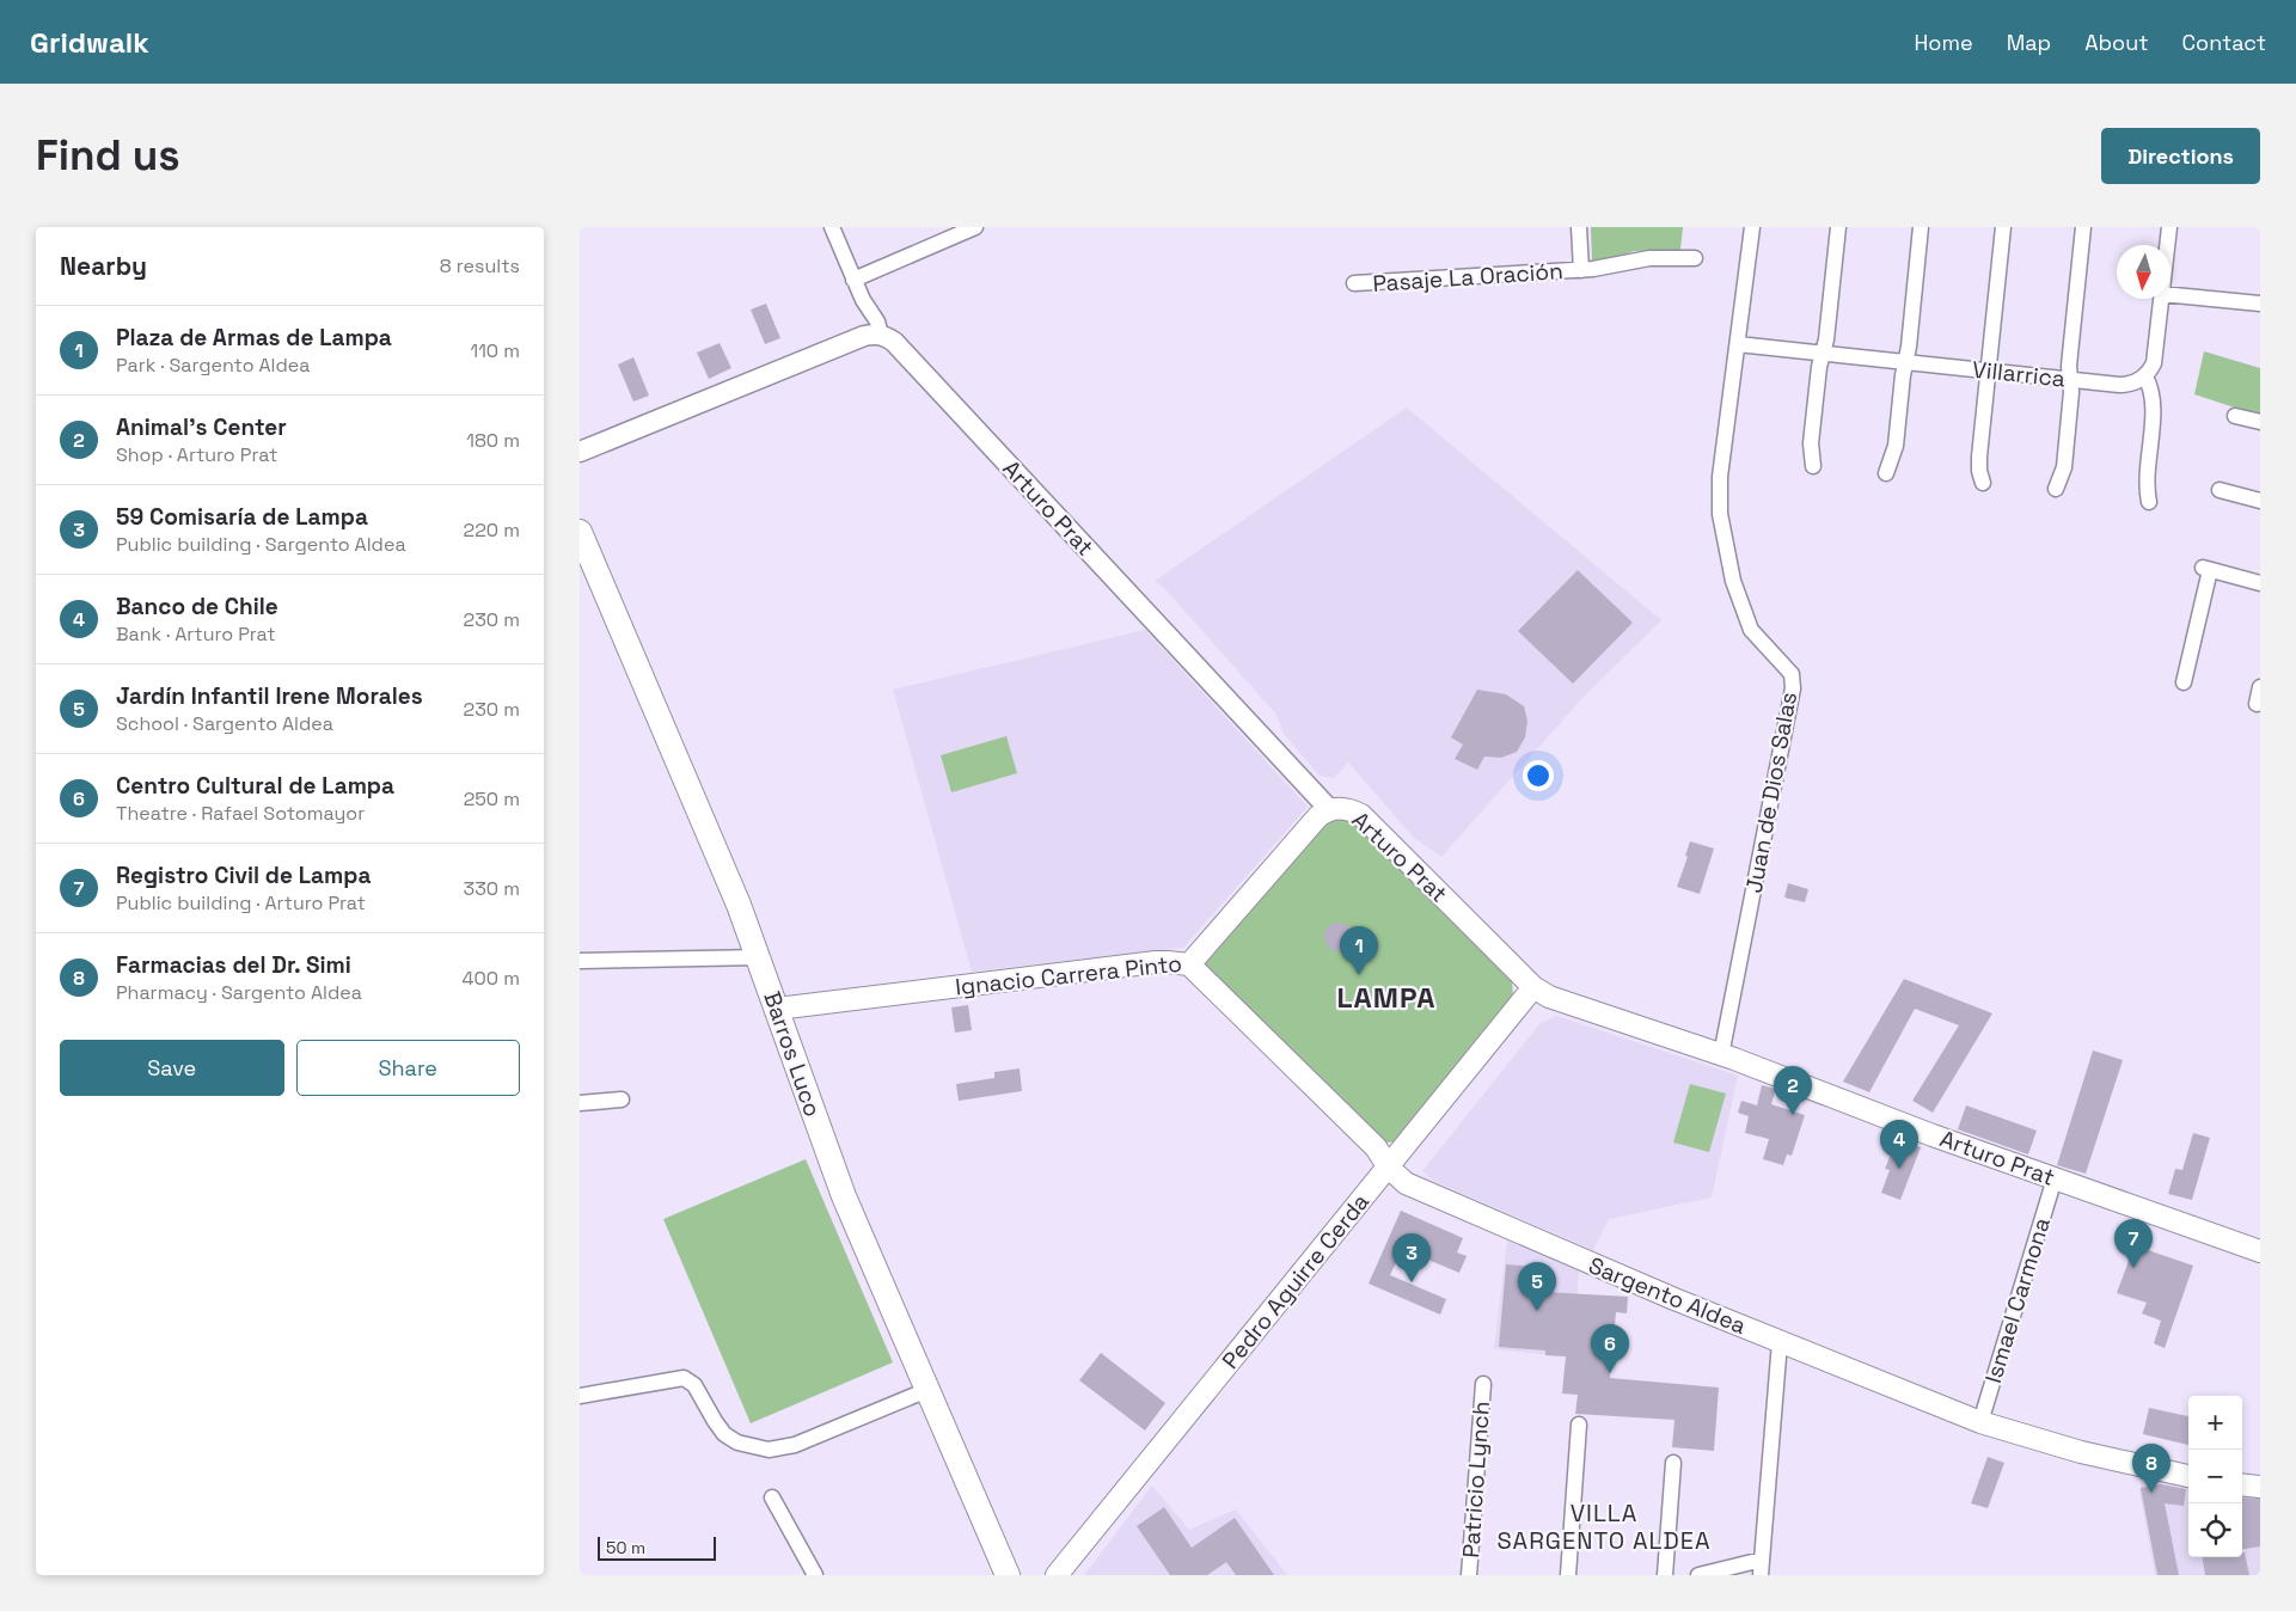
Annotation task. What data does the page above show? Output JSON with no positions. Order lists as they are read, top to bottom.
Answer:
{
  "streets": {
    "main road": [
      "Arturo Prat",
      "Ignacio Carrera Pinto",
      "Barros Luco",
      "Pedro Aguirre Cerda",
      "Sargento Aldea"
    ],
    "street": [
      "Pasaje La Oración",
      "Villarrica",
      "Juan de Dios Salas",
      "Ismael Carmona",
      "Patricio Lynch"
    ]
  },
  "crossings": [
    ["Villarrica", "Juan de Dios Salas"],
    ["Arturo Prat", "Juan de Dios Salas"],
    ["Arturo Prat", "Ignacio Carrera Pinto"],
    ["Arturo Prat", "Pedro Aguirre Cerda"],
    ["Arturo Prat", "Ismael Carmona"],
    ["Ignacio Carrera Pinto", "Barros Luco"],
    ["Ignacio Carrera Pinto", "Sargento Aldea"],
    ["Pedro Aguirre Cerda", "Sargento Aldea"],
    ["Sargento Aldea", "Ismael Carmona"]
  ],
  "districts": ["LAMPA", "VILLA SARGENTO ALDEA"],
  "scale_bar": "50 m",
  "north": "bottom",
  "page": {
    "header": "Gridwalk",
    "nav": [
      "Home",
      "Map",
      "About",
      "Contact"
    ],
    "buttons": [
      "Directions",
      ["Save", "Share"]
    ],
    "title": "Find us",
    "heading": ["Nearby", "8 results"],
    "list": [
      {
        "mark": "1",
        "name": "Plaza de Armas de Lampa",
        "note": "Park · Sargento Aldea",
        "value": "110 m"
      },
      {
        "mark": "2",
        "name": "Animal's Center",
        "note": "Shop · Arturo Prat",
        "value": "180 m"
      },
      {
        "mark": "3",
        "name": "59 Comisaría de Lampa",
        "note": "Public building · Sargento Aldea",
        "value": "220 m"
      },
      {
        "mark": "4",
        "name": "Banco de Chile",
        "note": "Bank · Arturo Prat",
        "value": "230 m"
      },
      {
        "mark": "5",
        "name": "Jardín Infantil Irene Morales",
        "note": "School · Sargento Aldea",
        "value": "230 m"
      },
      {
        "mark": "6",
        "name": "Centro Cultural de Lampa",
        "note": "Theatre · Rafael Sotomayor",
        "value": "250 m"
      },
      {
        "mark": "7",
        "name": "Registro Civil de Lampa",
        "note": "Public building · Arturo Prat",
        "value": "330 m"
      },
      {
        "mark": "8",
        "name": "Farmacias del Dr. Simi",
        "note": "Pharmacy · Sargento Aldea",
        "value": "400 m"
      }
    ],
    "pins": [
      "1",
      "2",
      "4",
      "7",
      "3",
      "5",
      "6",
      "8"
    ],
    "map_buttons": ["+", "−"],
    "scale": "50 m"
  }
}
